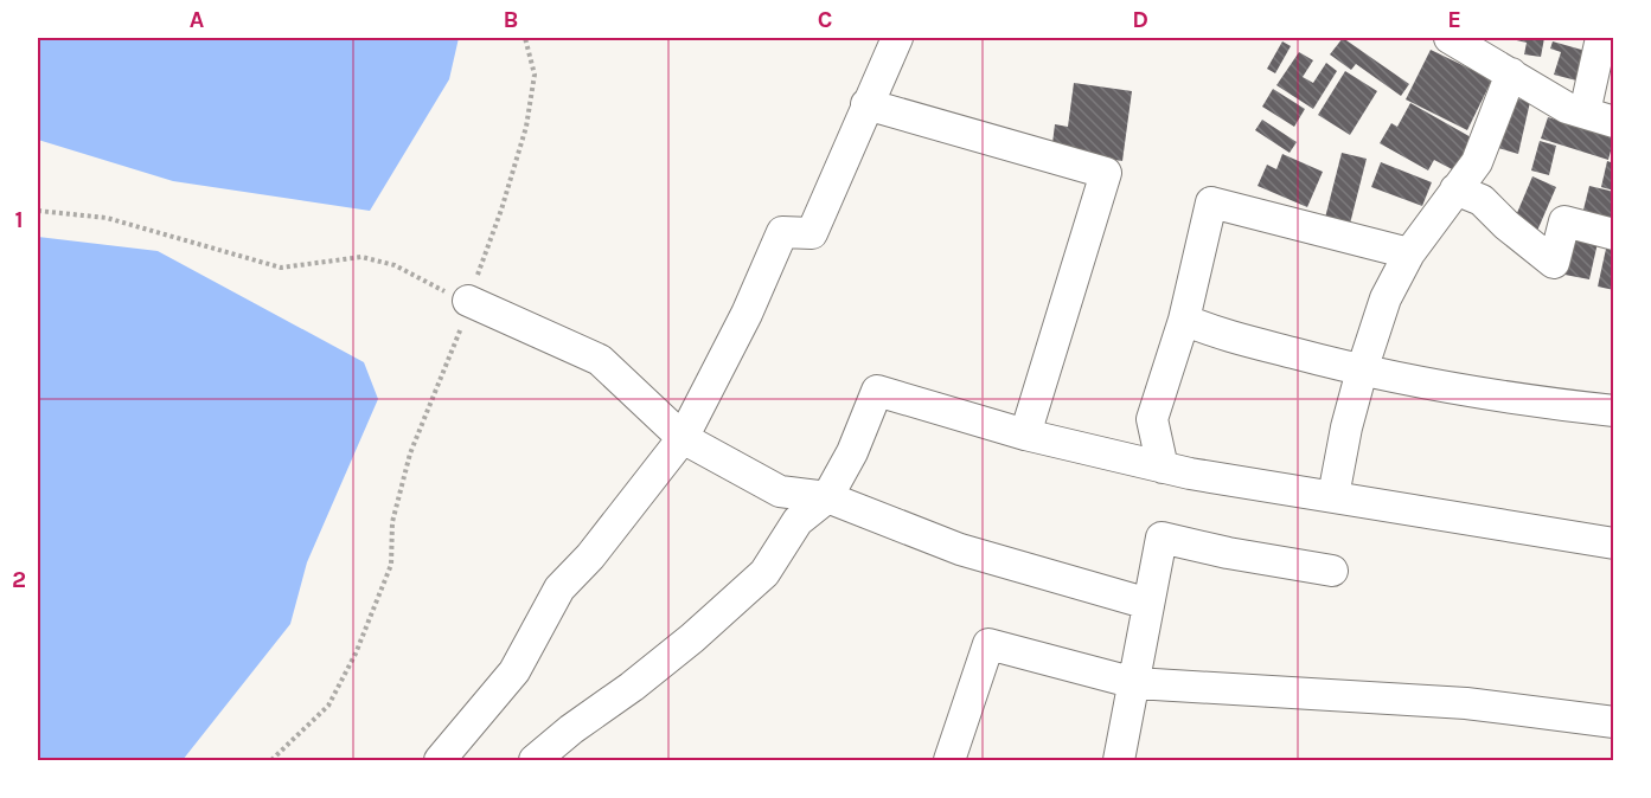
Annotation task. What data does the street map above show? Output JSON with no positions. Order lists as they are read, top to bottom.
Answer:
{
  "grid": {
    "columns": [
      "A",
      "B",
      "C",
      "D",
      "E"
    ],
    "rows": ["1", "2"]
  }
}
